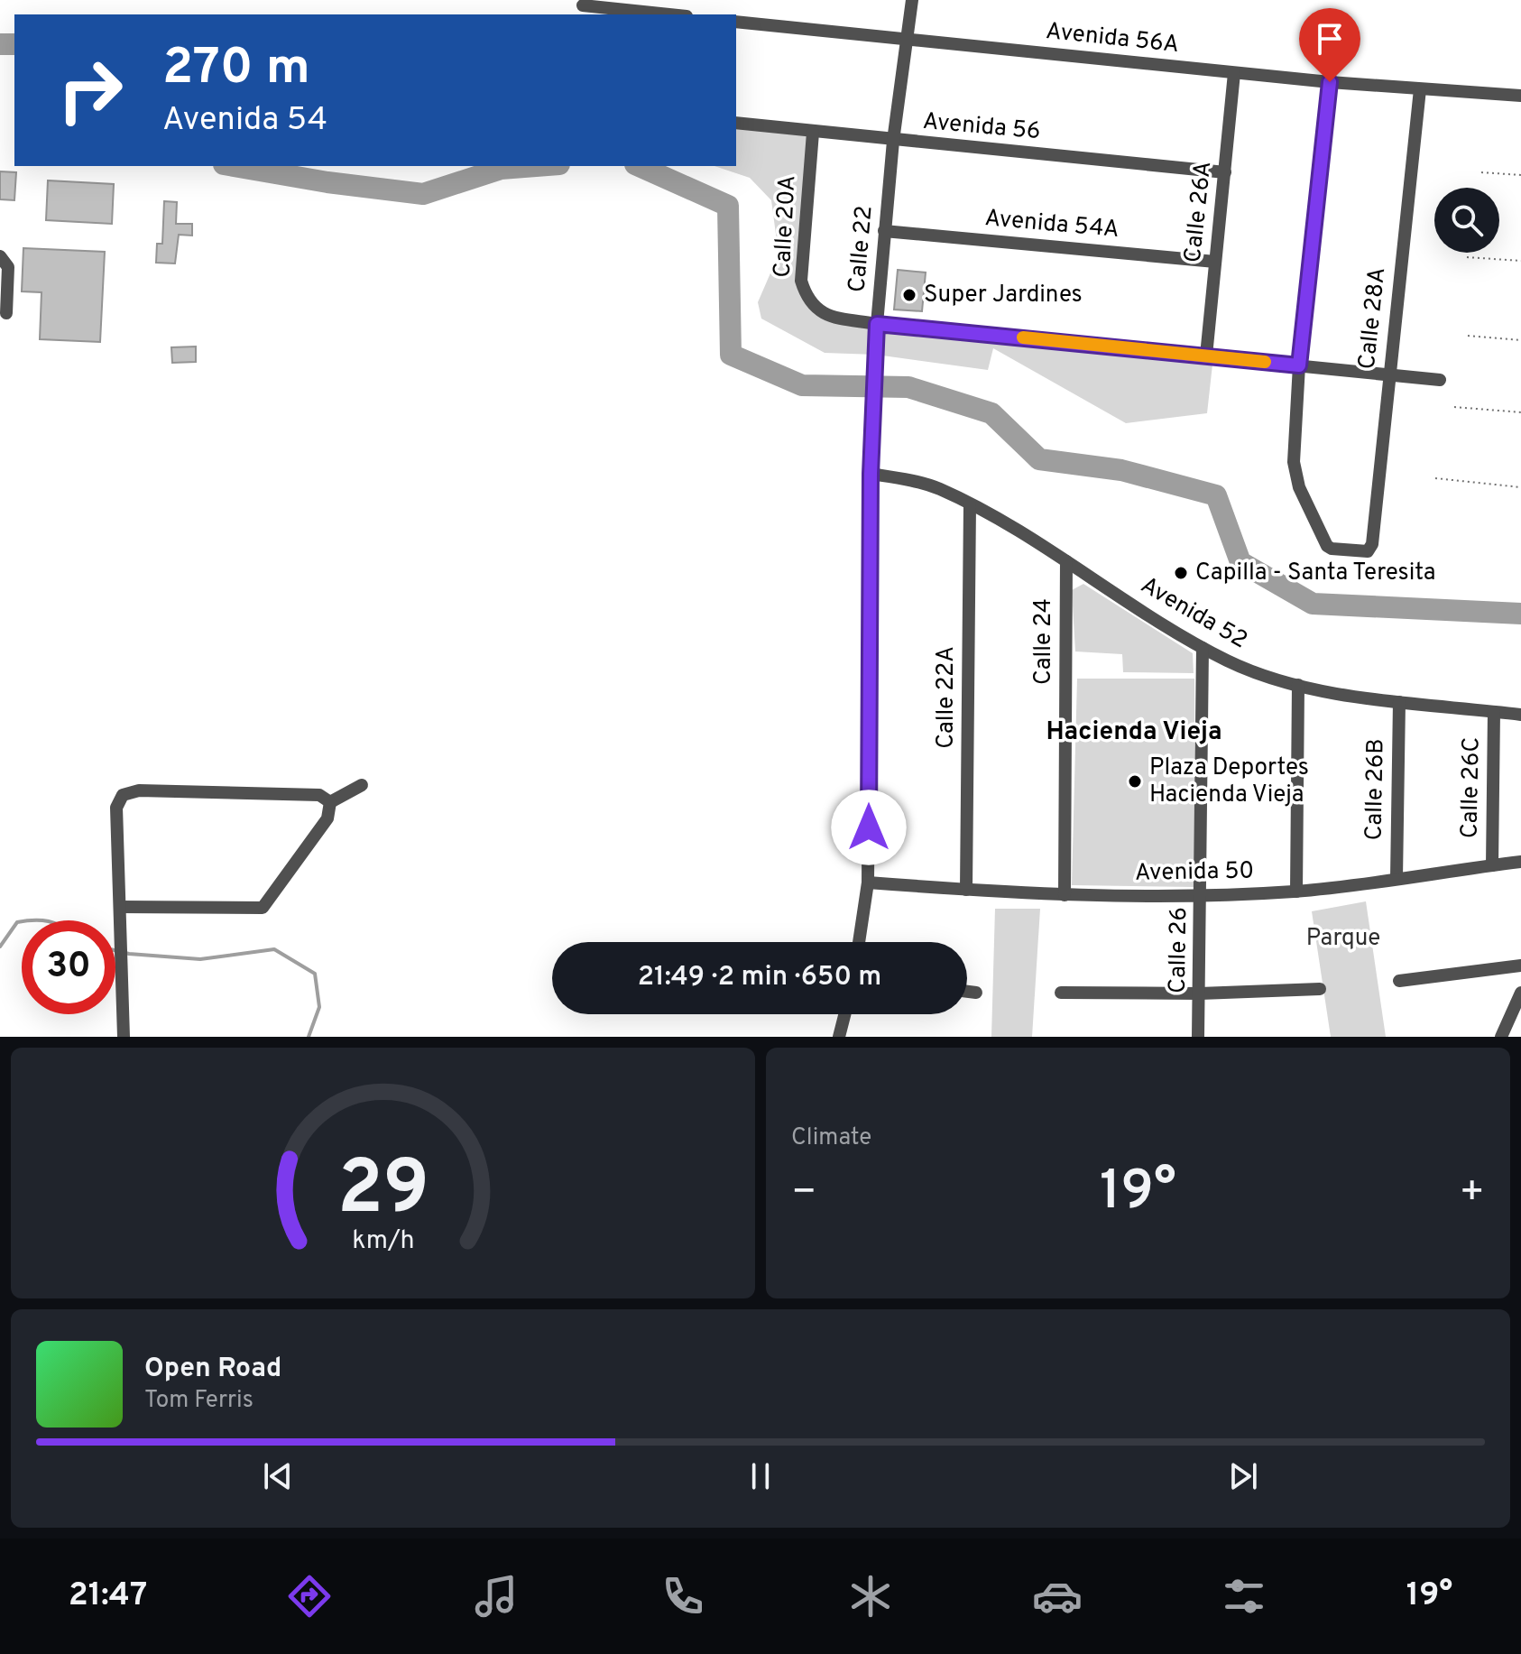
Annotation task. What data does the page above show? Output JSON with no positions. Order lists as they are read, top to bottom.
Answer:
{
  "streets": {
    "street": [
      "Avenida 56A",
      "Avenida 56",
      "Calle 26A",
      "Avenida 54A",
      "Calle 20A",
      "Calle 22",
      "Calle 28A",
      "Avenida 52",
      "Calle 24",
      "Calle 22A",
      "Calle 26C",
      "Calle 26B",
      "Avenida 50",
      "Calle 26"
    ]
  },
  "crossings": [
    ["Avenida 56A", "Calle 26A"],
    ["Avenida 56A", "Calle 22"],
    ["Avenida 56A", "Calle 28A"],
    ["Avenida 56", "Calle 26A"],
    ["Avenida 56", "Calle 20A"],
    ["Avenida 56", "Calle 22"],
    ["Calle 26A", "Avenida 54A"],
    ["Avenida 54A", "Calle 22"],
    ["Calle 20A", "Calle 22"],
    ["Calle 22", "Avenida 52"],
    ["Calle 22", "Avenida 50"],
    ["Avenida 52", "Calle 24"],
    ["Avenida 52", "Calle 22A"],
    ["Avenida 52", "Calle 26C"],
    ["Avenida 52", "Calle 26B"],
    ["Avenida 52", "Calle 26"],
    ["Calle 24", "Avenida 50"],
    ["Calle 22A", "Avenida 50"],
    ["Calle 26C", "Avenida 50"],
    ["Calle 26B", "Avenida 50"],
    ["Avenida 50", "Calle 26"]
  ],
  "districts": ["Hacienda Vieja"],
  "parks": ["Parque"],
  "places": ["Super Jardines", "Capilla - Santa Teresita", "Plaza Deportes Hacienda Vieja"],
  "page": {
    "turn": ["270 m", "Avenida 54"],
    "limit": "30",
    "trip": "21:49 · 2 min · 650 m",
    "tile": "Climate",
    "heat": ["−", "19°", "+"],
    "song": ["Open Road", "Tom Ferris"],
    "tabs": ["21:47", "19°"],
    "gauge": ["29", "km/h"]
  }
}
